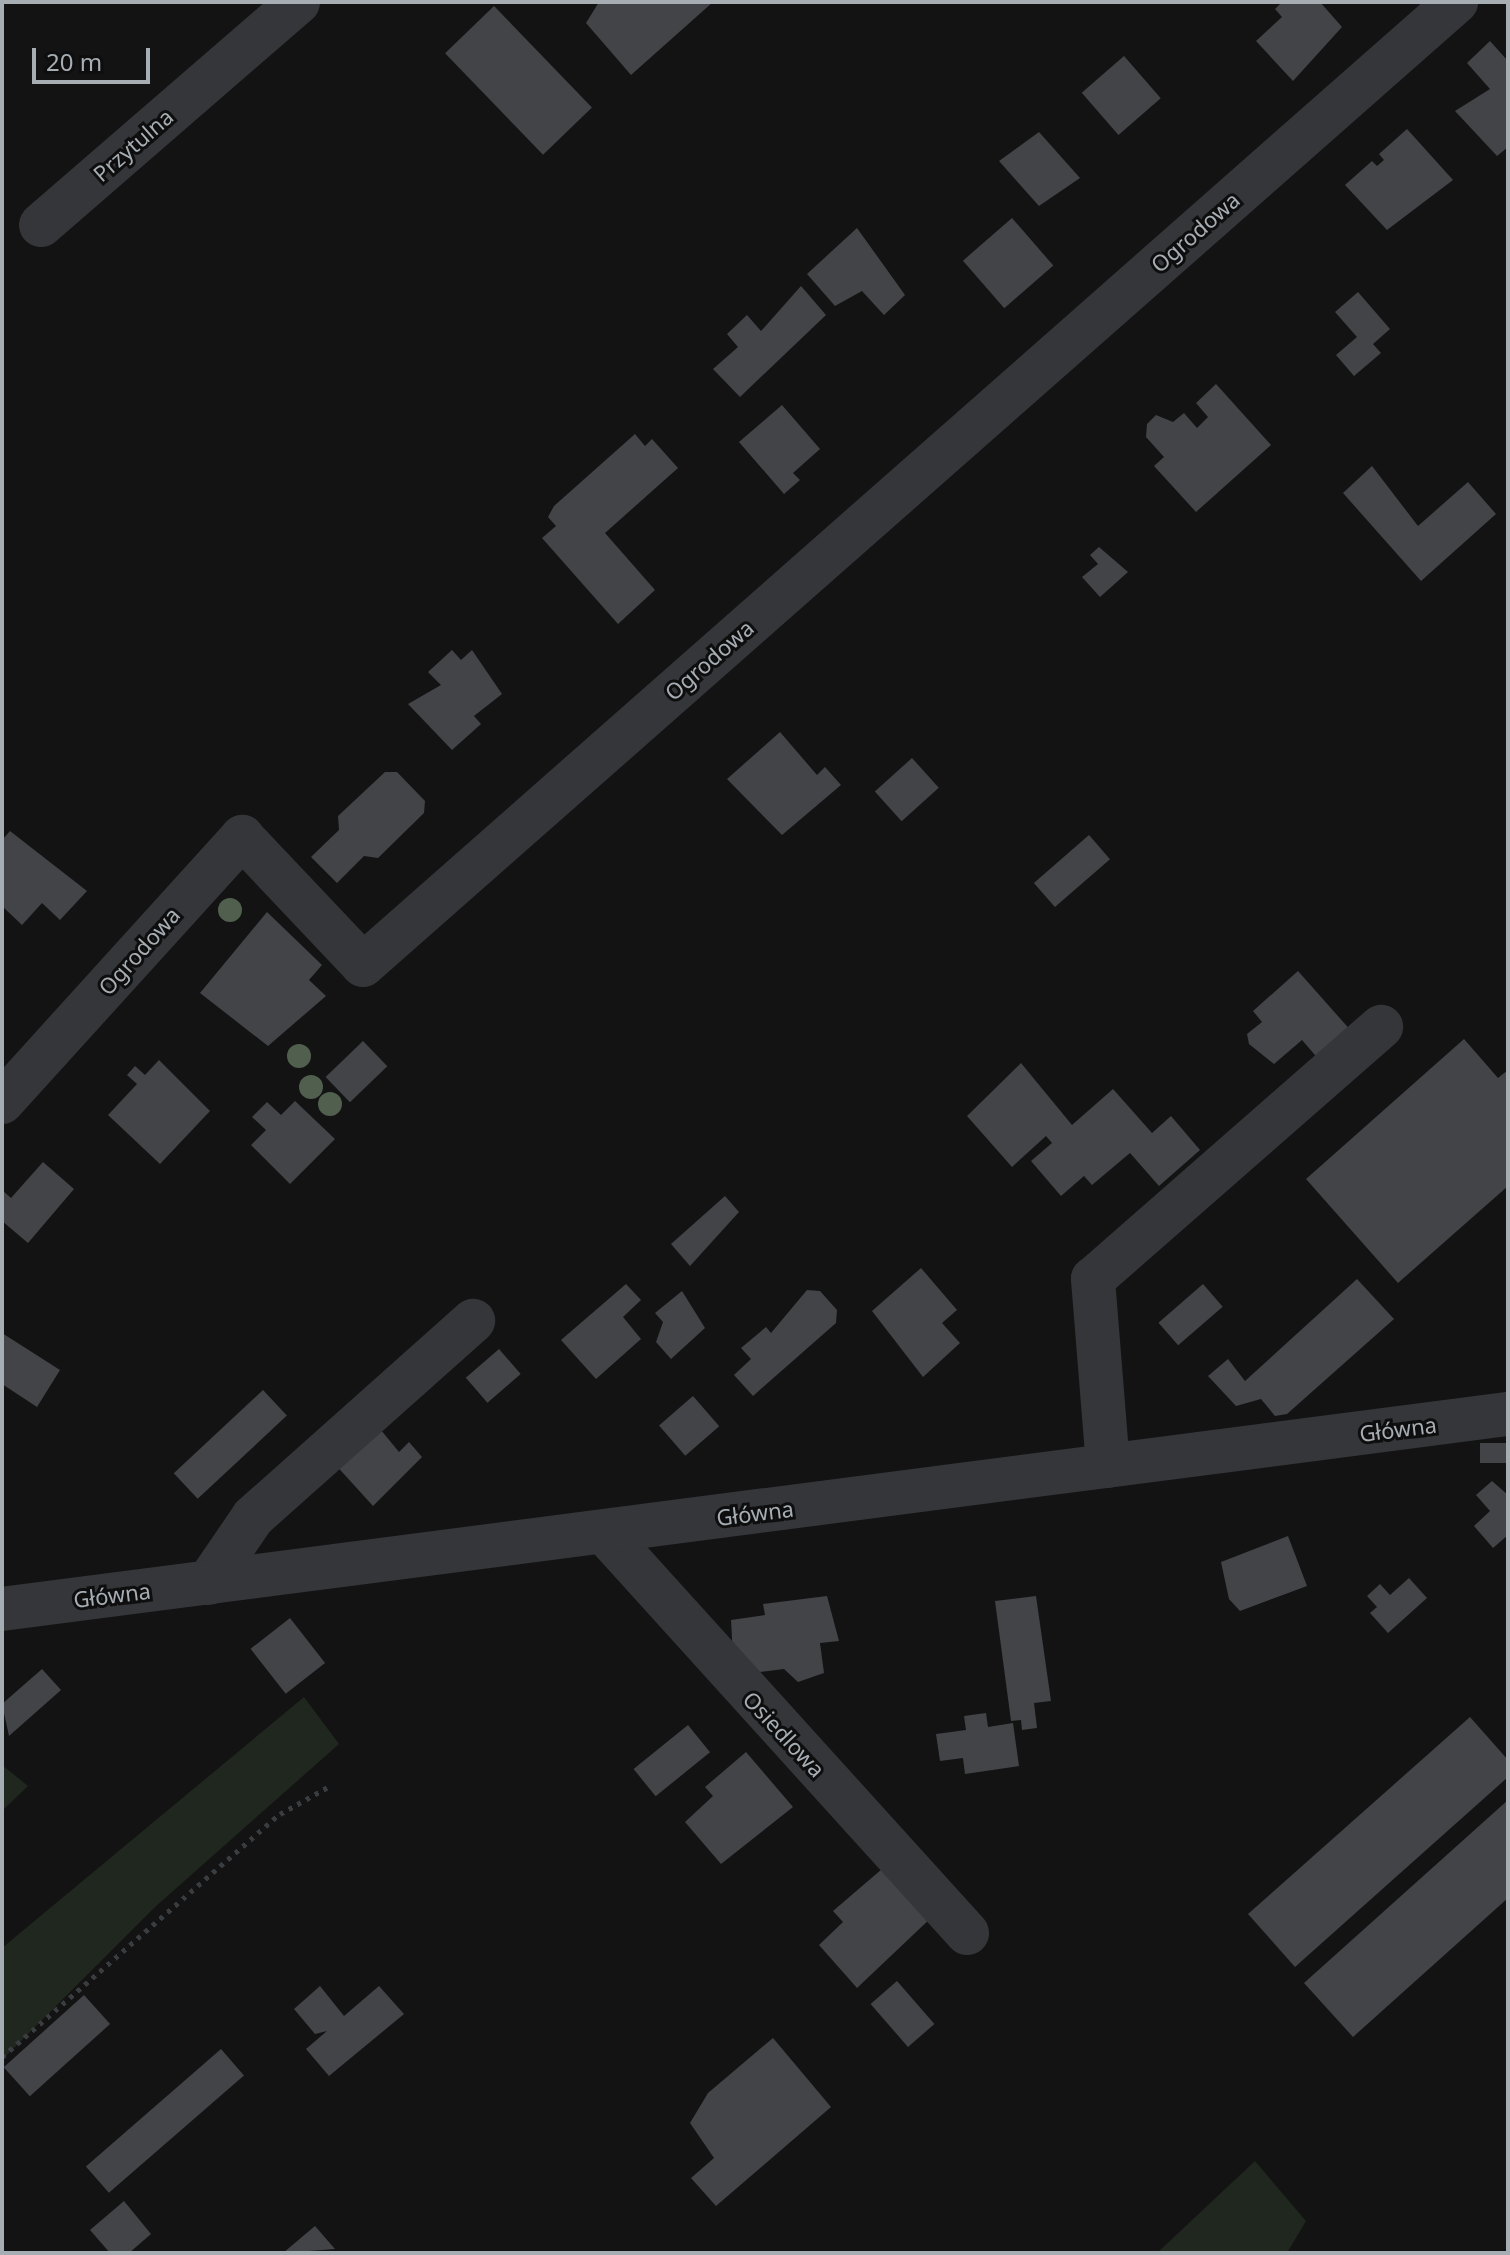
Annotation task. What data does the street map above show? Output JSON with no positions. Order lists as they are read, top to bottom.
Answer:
{
  "streets": {
    "street": [
      "Przytulna",
      "Ogrodowa",
      "Główna",
      "Osiedlowa"
    ]
  },
  "crossings": [
    ["Główna", "Osiedlowa"]
  ],
  "scale_bar": "20 m"
}
